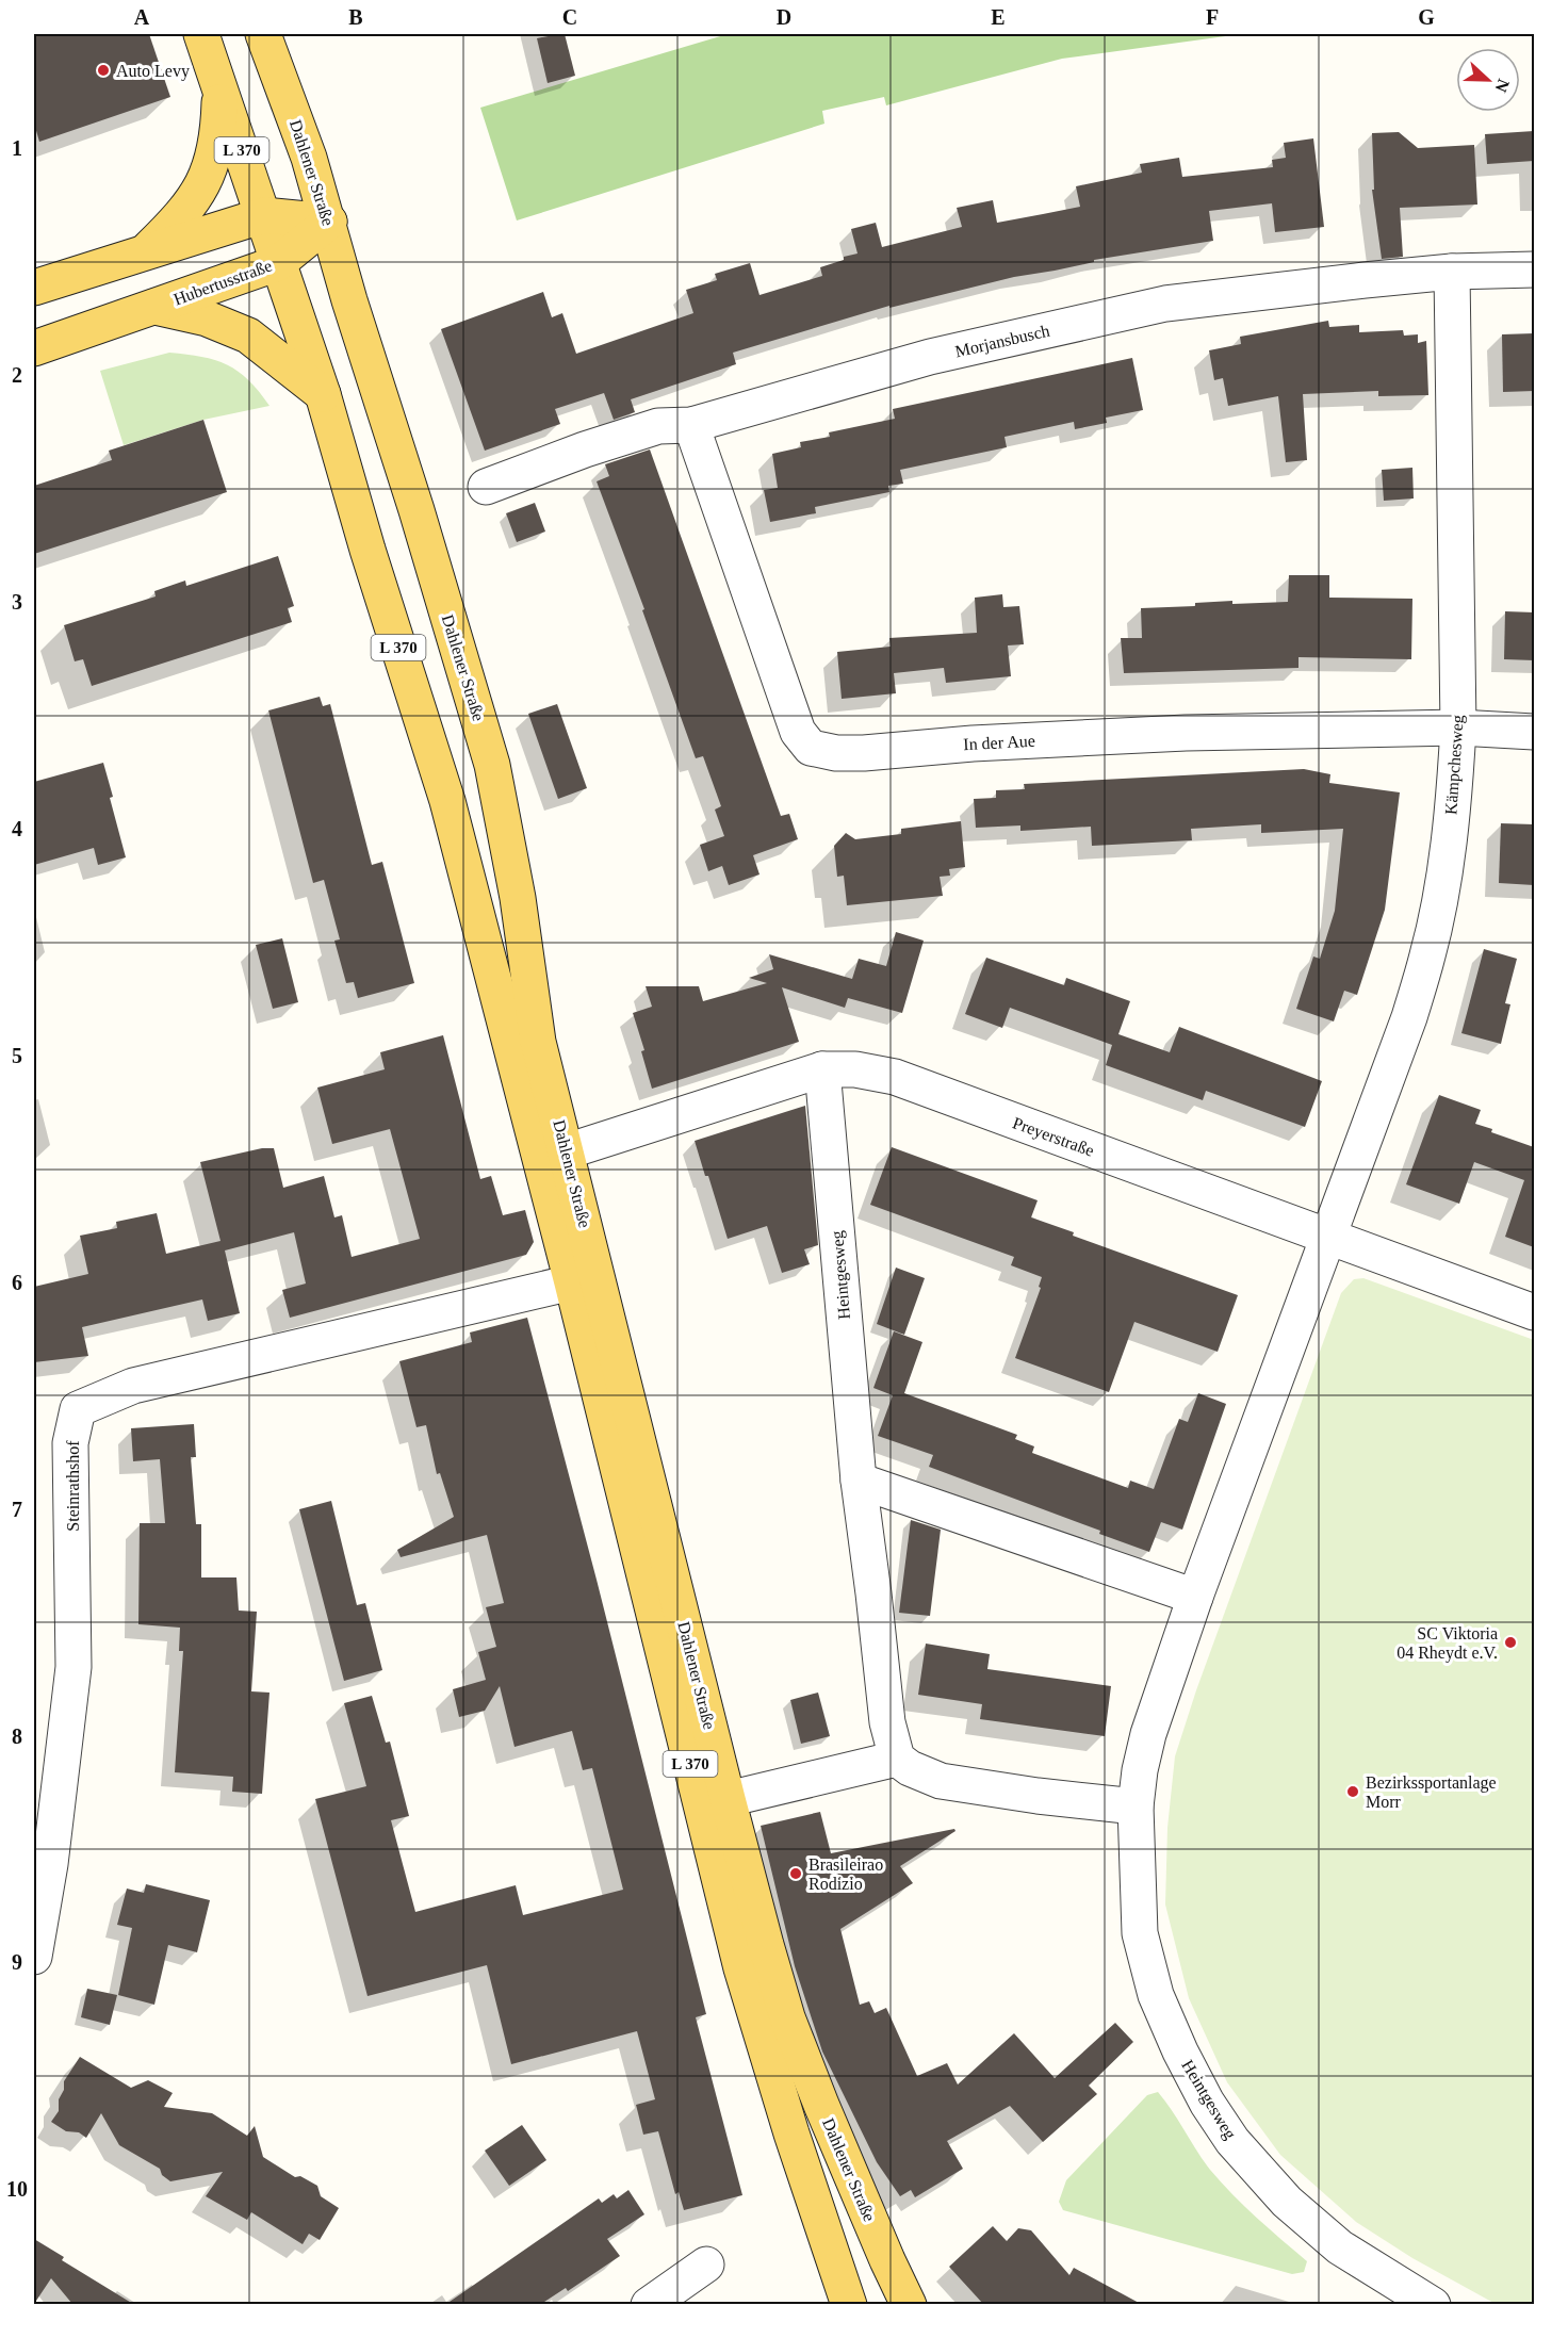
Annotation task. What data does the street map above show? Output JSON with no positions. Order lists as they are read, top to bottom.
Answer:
{
  "streets": {
    "main road": ["L 370", "Dahlener Straße", "Hubertusstraße"],
    "street": [
      "Morjansbusch",
      "In der Aue",
      "Kämpchesweg",
      "Preyerstraße",
      "Heintgesweg",
      "Steinrathshof"
    ]
  },
  "crossings": [
    ["Dahlener Straße", "Hubertusstraße"],
    ["Dahlener Straße", "Preyerstraße"],
    ["Dahlener Straße", "Steinrathshof"],
    ["Morjansbusch", "In der Aue"],
    ["Morjansbusch", "Kämpchesweg"],
    ["In der Aue", "Kämpchesweg"],
    ["Kämpchesweg", "Preyerstraße"],
    ["Kämpchesweg", "Heintgesweg"],
    ["Preyerstraße", "Heintgesweg"]
  ],
  "places": [
    "Auto Levy",
    "SC Viktoria 04 Rheydt e.V.",
    "Bezirkssportanlage Morr",
    "Brasileirao Rodizio"
  ],
  "north": "right",
  "grid": {
    "columns": [
      "A",
      "B",
      "C",
      "D",
      "E",
      "F",
      "G"
    ],
    "rows": [
      "1",
      "2",
      "3",
      "4",
      "5",
      "6",
      "7",
      "8",
      "9",
      "10"
    ]
  }
}
